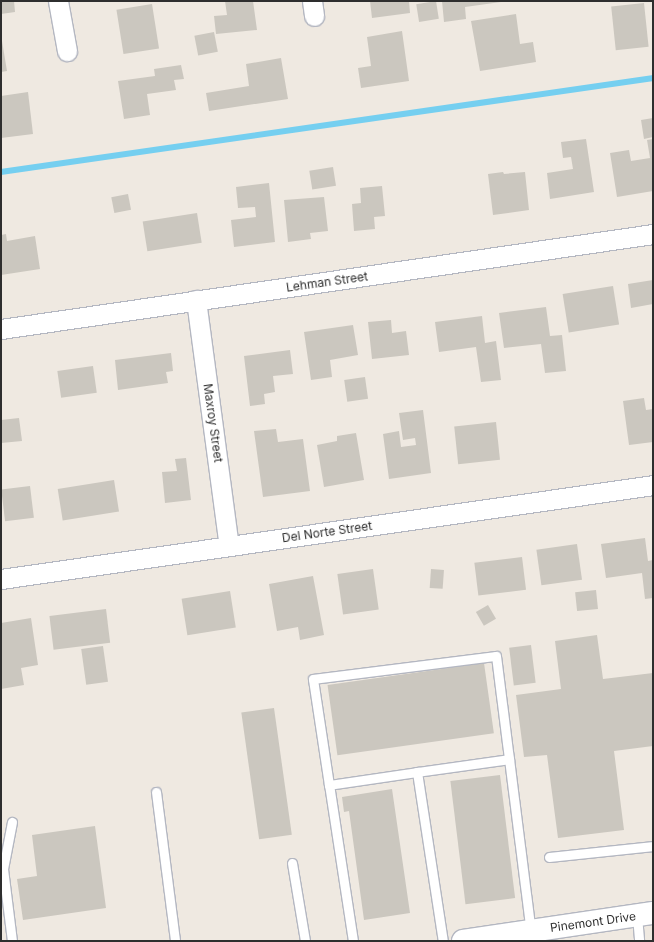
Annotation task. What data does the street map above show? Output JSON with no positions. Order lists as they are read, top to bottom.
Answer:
{
  "streets": {
    "main road": ["Pinemont Drive"],
    "street": ["Lehman Street", "Maxroy Street", "Del Norte Street"]
  },
  "crossings": [
    ["Lehman Street", "Maxroy Street"],
    ["Maxroy Street", "Del Norte Street"]
  ]
}
